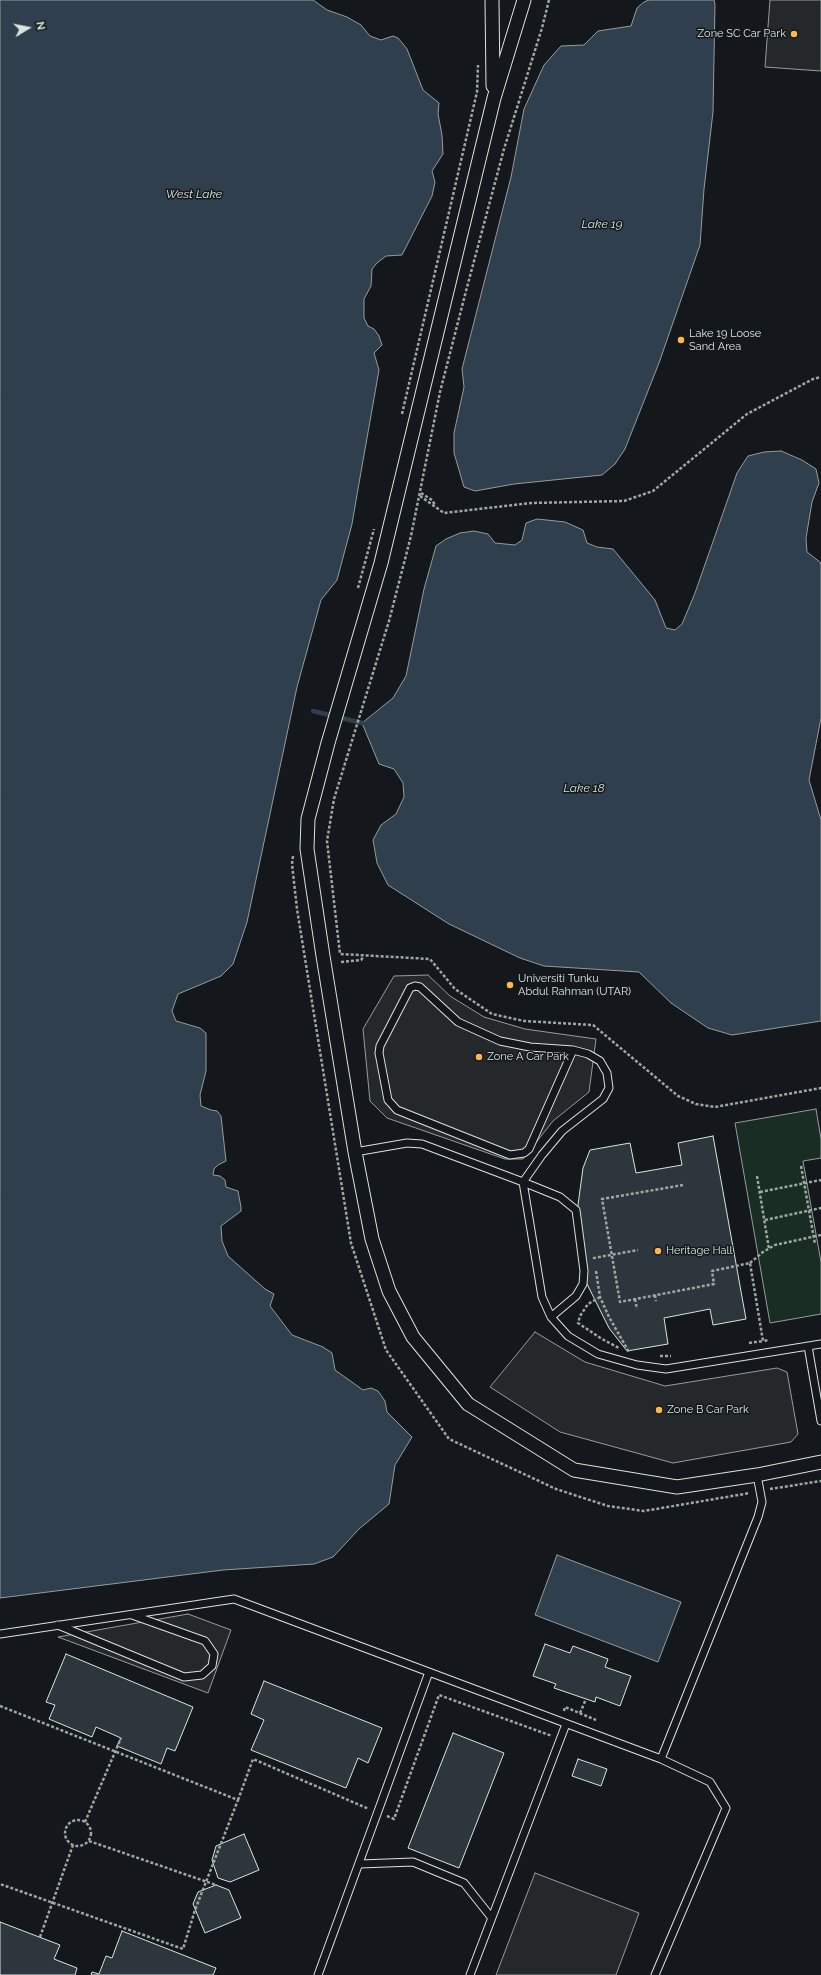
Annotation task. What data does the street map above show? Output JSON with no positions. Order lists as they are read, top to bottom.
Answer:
{
  "water": ["West Lake", "Lake 19", "Lake 18"],
  "places": [
    "Zone SC Car Park",
    "Lake 19 Loose Sand Area",
    "Universiti Tunku Abdul Rahman (UTAR)",
    "Zone A Car Park",
    "Heritage Hall",
    "Zone B Car Park"
  ],
  "north": "right"
}
